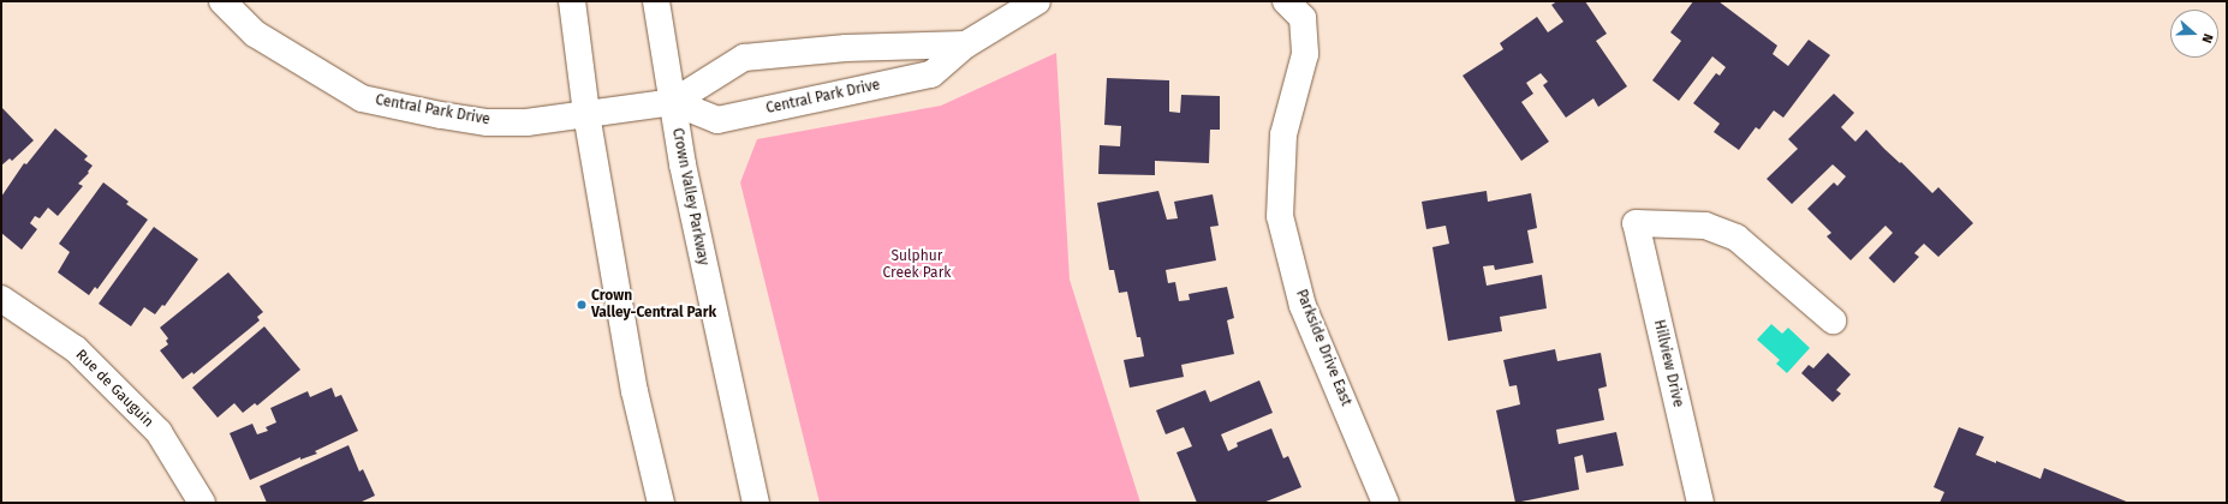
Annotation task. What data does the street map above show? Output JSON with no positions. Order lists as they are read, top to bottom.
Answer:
{
  "streets": {
    "street": [
      "Central Park Drive",
      "Crown Valley Parkway",
      "Parkside Drive East",
      "Hillview Drive",
      "Rue de Gauguin"
    ]
  },
  "crossings": [
    ["Central Park Drive", "Crown Valley Parkway"]
  ],
  "parks": ["Sulphur Creek Park"],
  "places": ["Crown Valley-Central Park"],
  "north": "right"
}
